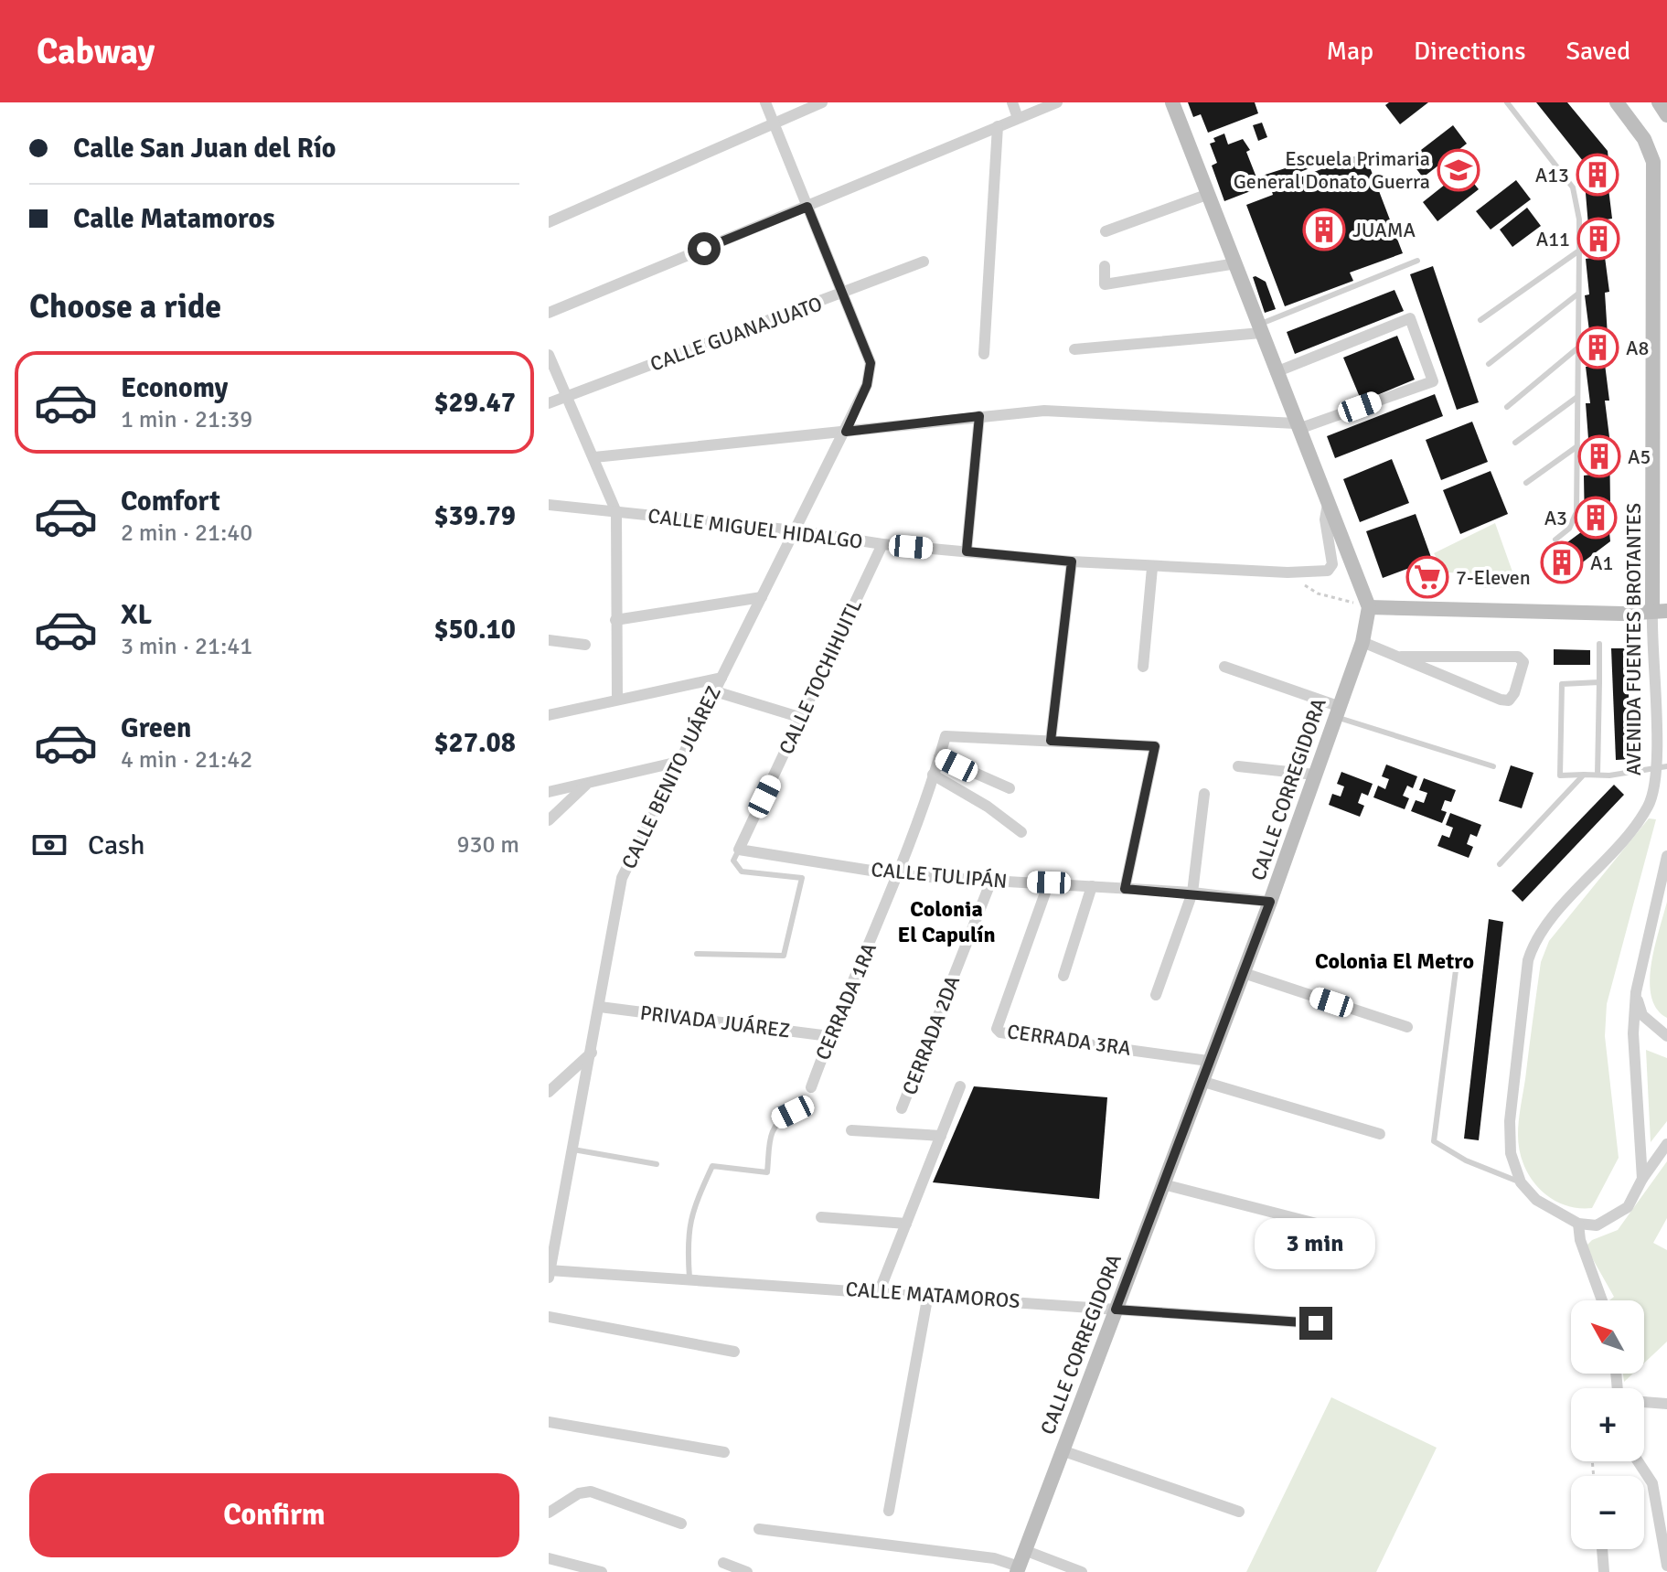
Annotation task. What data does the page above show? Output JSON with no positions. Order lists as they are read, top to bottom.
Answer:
{
  "streets": {
    "street": [
      "CALLE GUANAJUATO",
      "CALLE MIGUEL HIDALGO",
      "AVENIDA FUENTES BROTANTES",
      "CALLE TOCHIHUITL",
      "CALLE BENITO JUÁREZ",
      "CALLE CORREGIDORA",
      "CALLE TULIPÁN",
      "CERRADA 1RA",
      "PRIVADA JUÁREZ",
      "CERRADA 2DA",
      "CERRADA 3RA",
      "CALLE MATAMOROS"
    ]
  },
  "crossings": [
    ["CALLE GUANAJUATO", "CALLE BENITO JUÁREZ"],
    ["CALLE MIGUEL HIDALGO", "CALLE TOCHIHUITL"],
    ["CALLE MIGUEL HIDALGO", "CALLE BENITO JUÁREZ"],
    ["CALLE TOCHIHUITL", "CALLE TULIPÁN"],
    ["CALLE BENITO JUÁREZ", "PRIVADA JUÁREZ"],
    ["CALLE BENITO JUÁREZ", "CALLE MATAMOROS"],
    ["CALLE CORREGIDORA", "CALLE TULIPÁN"],
    ["CALLE CORREGIDORA", "CERRADA 3RA"],
    ["CALLE CORREGIDORA", "CALLE MATAMOROS"],
    ["CALLE TULIPÁN", "CERRADA 1RA"],
    ["CALLE TULIPÁN", "CERRADA 2DA"],
    ["CALLE TULIPÁN", "CERRADA 3RA"],
    ["CERRADA 1RA", "PRIVADA JUÁREZ"]
  ],
  "districts": ["Colonia El Capulín", "Colonia El Metro"],
  "places": {
    "school or university": ["Escuela Primaria General Donato Guerra"],
    "building": [
      "A13",
      "JUAMA",
      "A11",
      "A8",
      "A5",
      "A3",
      "A1"
    ],
    "supermarket": ["7-Eleven"]
  },
  "north": "top left",
  "page": {
    "header": "Cabway",
    "nav": ["Map", "Directions", "Saved"],
    "banner": ["Calle San Juan del Río", "Calle Matamoros"],
    "heading": "Choose a ride",
    "list": [
      {
        "name": "Economy",
        "note": "1 min · 21:39",
        "value": "$29.47"
      },
      {
        "name": "Comfort",
        "note": "2 min · 21:40",
        "value": "$39.79"
      },
      {
        "name": "XL",
        "note": "3 min · 21:41",
        "value": "$50.10"
      },
      {
        "name": "Green",
        "note": "4 min · 21:42",
        "value": "$27.08"
      }
    ],
    "pay": ["Cash", "930 m"],
    "bubble": "3 min",
    "map_buttons": ["+", "−"],
    "buttons": "Confirm"
  }
}
